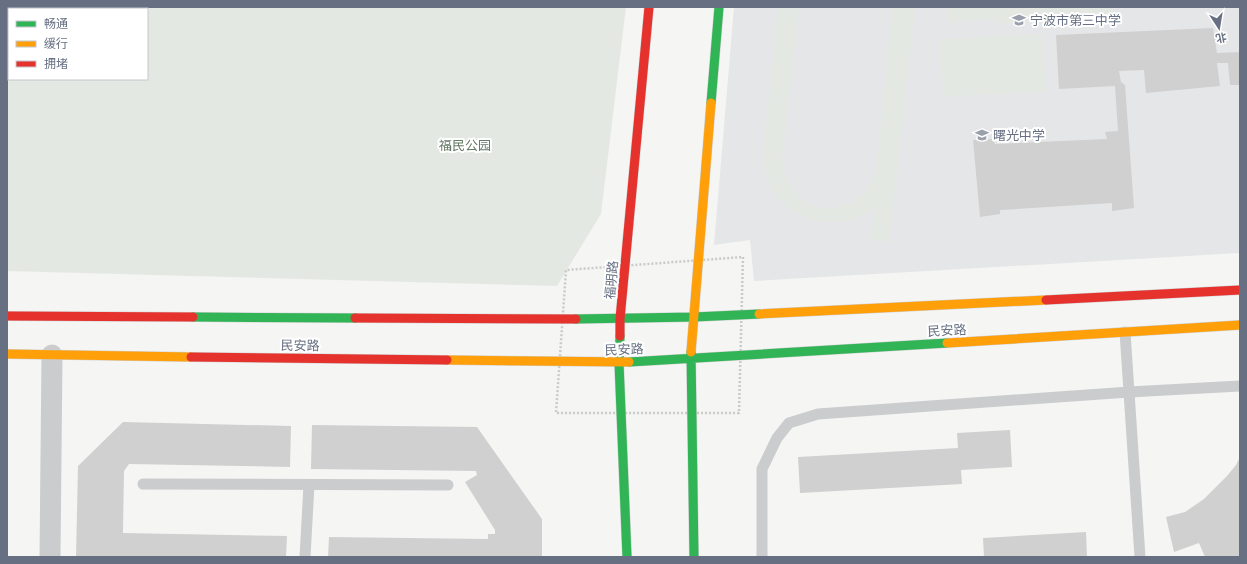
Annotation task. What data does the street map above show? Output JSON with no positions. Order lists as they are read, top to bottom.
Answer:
{
  "streets": {
    "main road": ["福明路", "民安路"]
  },
  "crossings": [
    ["福明路", "民安路"]
  ],
  "parks": ["福民公园"],
  "places": {
    "school or university": ["宁波市第三中学", "曙光中学"]
  },
  "legend": ["畅通", "缓行", "拥堵"],
  "north": "bottom"
}
